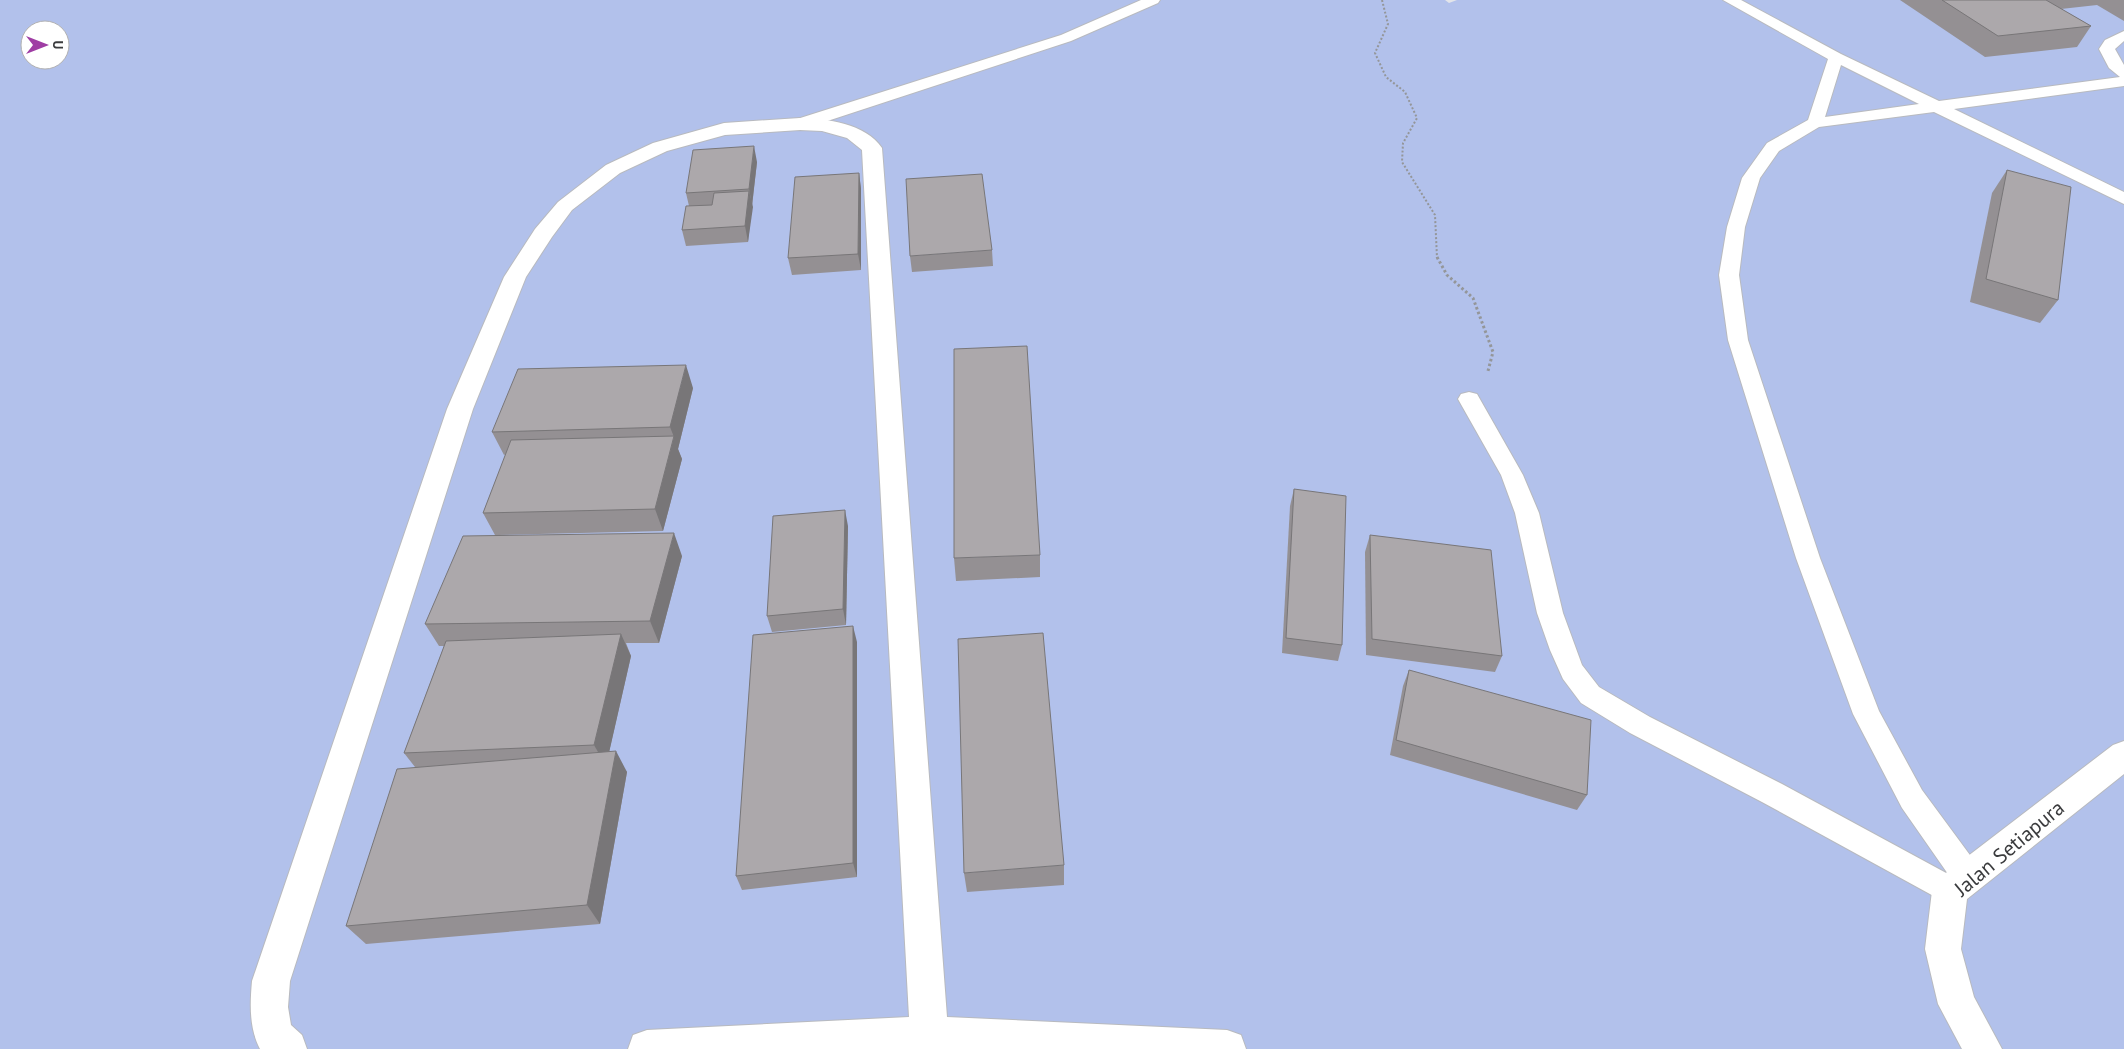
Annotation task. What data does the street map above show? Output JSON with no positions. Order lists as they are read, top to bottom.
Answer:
{
  "streets": {
    "street": ["Jalan Setiapura"]
  },
  "north": "right"
}
